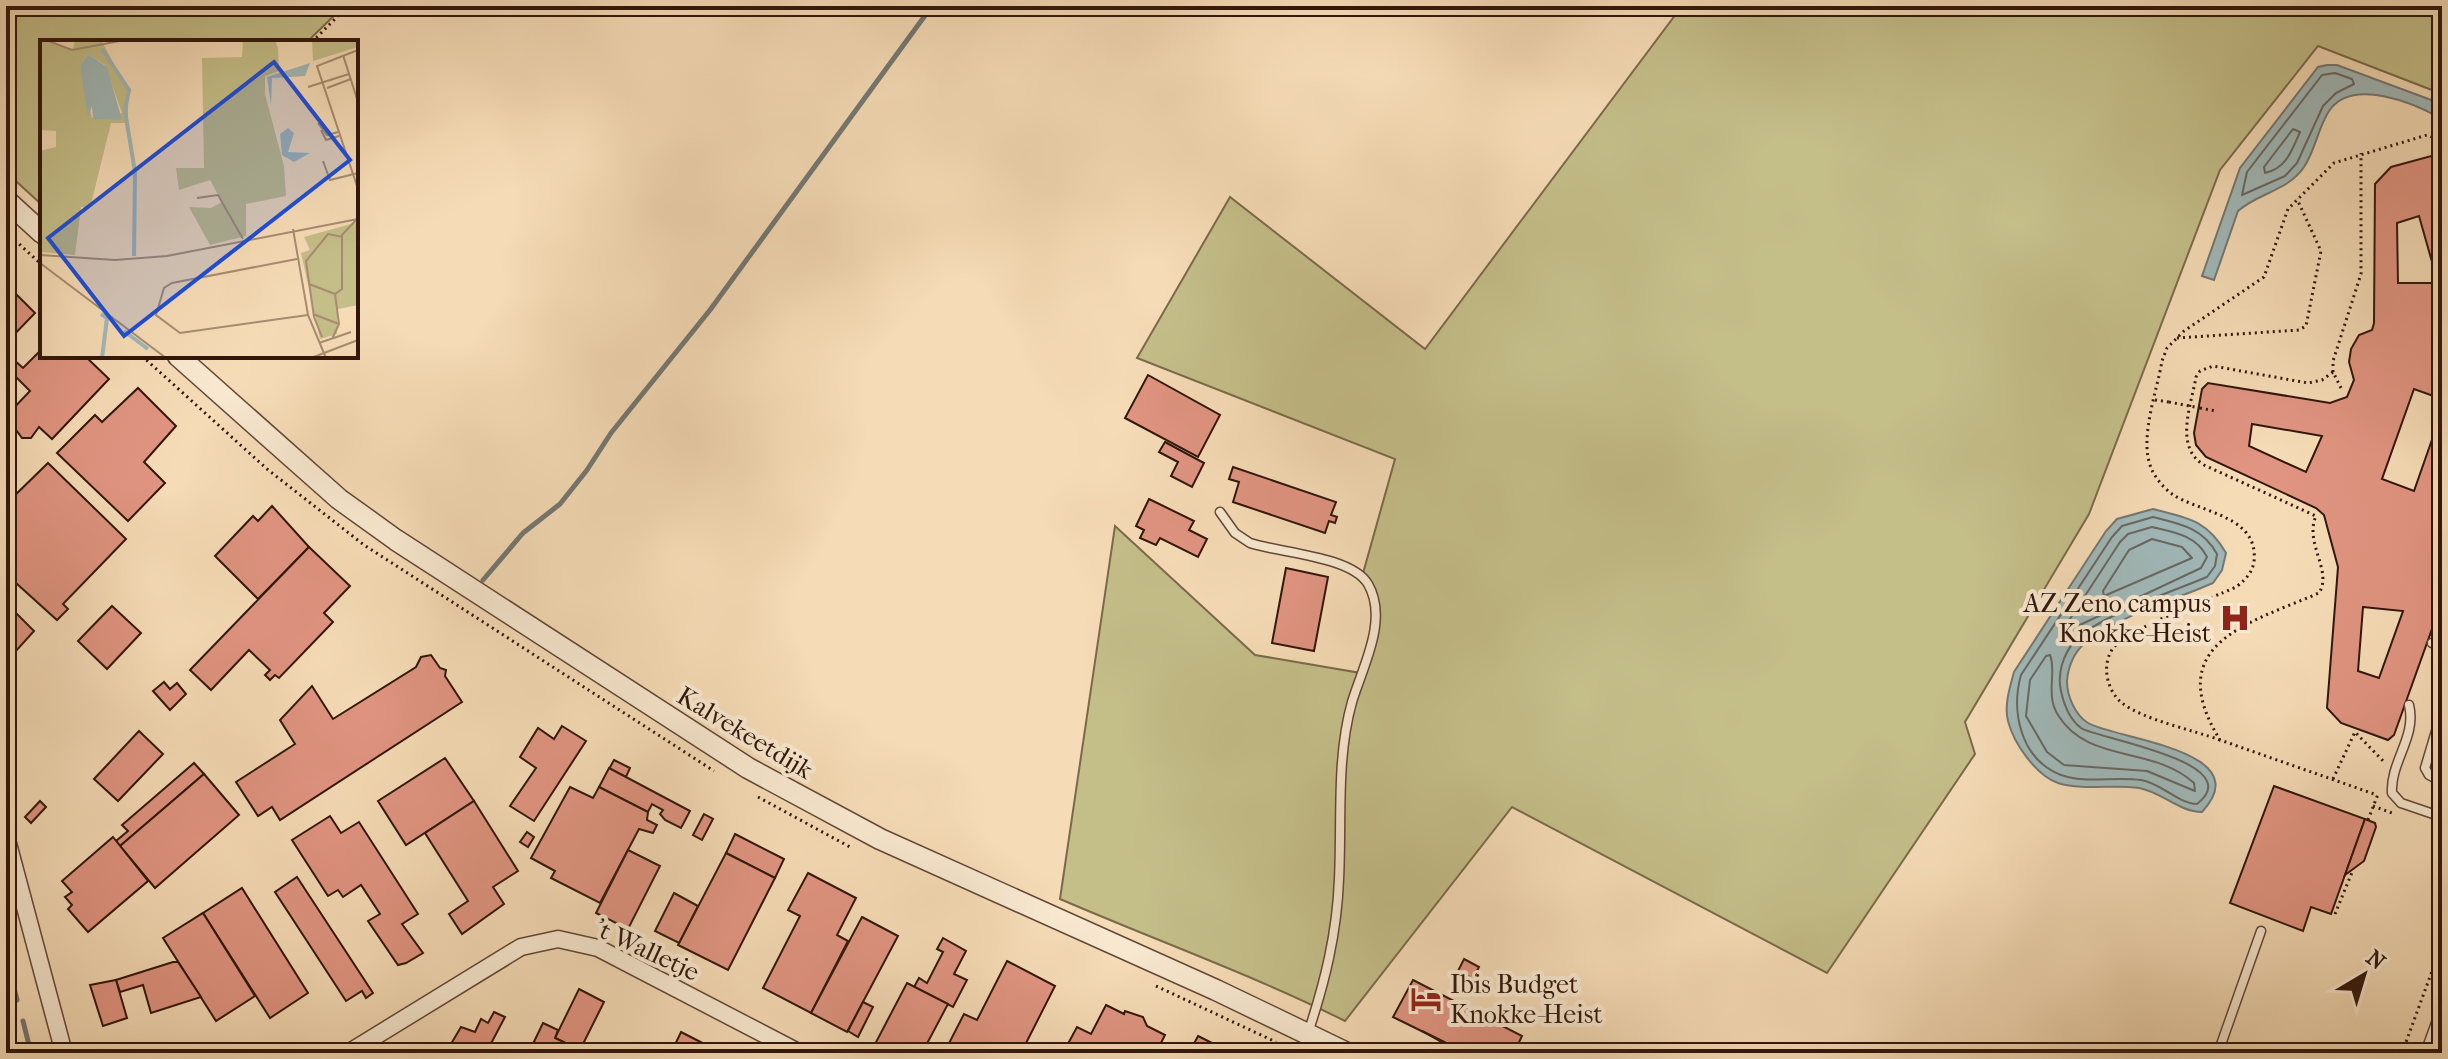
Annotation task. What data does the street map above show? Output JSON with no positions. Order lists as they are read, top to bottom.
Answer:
{
  "streets": {
    "street": ["Kalvekeetdijk", "'t Walletje"]
  },
  "places": {
    "hospital": ["AZ Zeno campus Knokke-Heist"],
    "hotel": ["Ibis Budget Knokke-Heist"]
  },
  "north": "top right"
}
